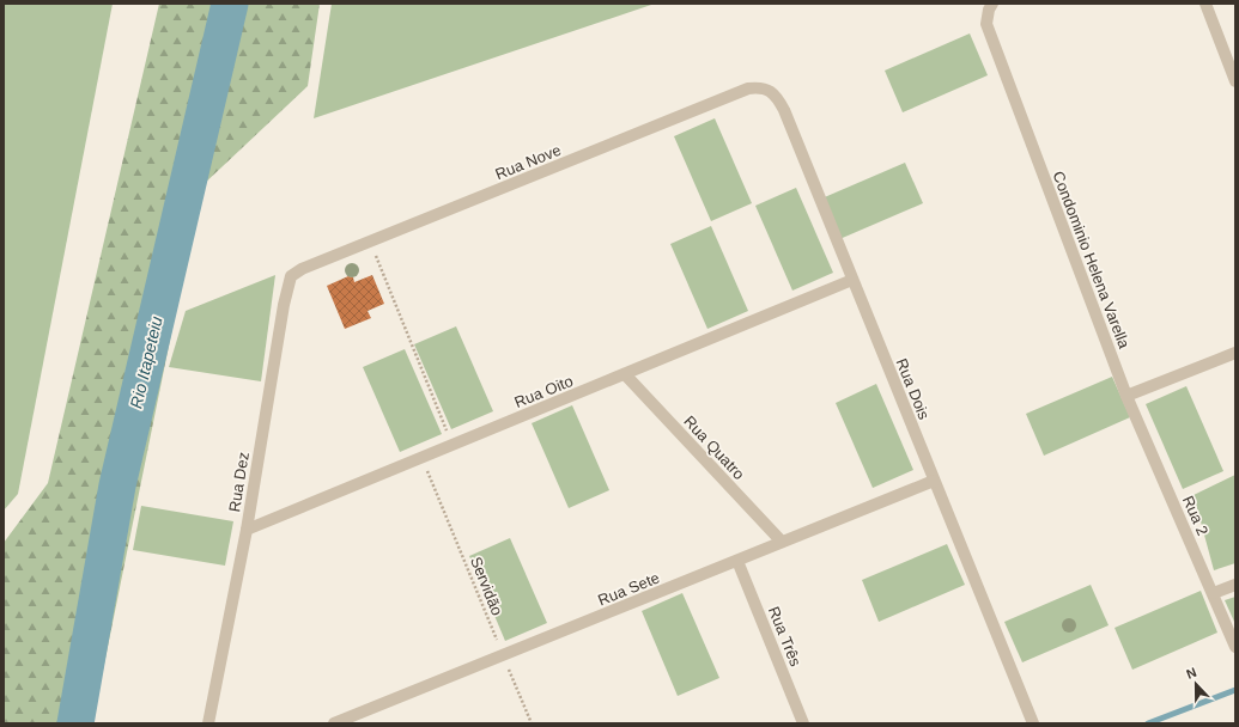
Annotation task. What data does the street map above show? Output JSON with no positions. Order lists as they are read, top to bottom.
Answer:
{
  "streets": {
    "street": [
      "Rua Nove",
      "Condominio Helena Varella",
      "Rua Dois",
      "Rua Oito",
      "Rua Quatro",
      "Rua Dez",
      "Rua 2",
      "Rua Sete",
      "Rua Três"
    ],
    "path": ["Servidão"]
  },
  "crossings": [
    ["Rua Nove", "Rua Dois"],
    ["Rua Nove", "Rua Dez"],
    ["Condominio Helena Varella", "Rua 2"],
    ["Rua Dois", "Rua Oito"],
    ["Rua Dois", "Rua Sete"],
    ["Rua Oito", "Rua Quatro"],
    ["Rua Oito", "Rua Dez"],
    ["Rua Oito", "Servidão"],
    ["Rua Quatro", "Rua Sete"],
    ["Servidão", "Rua Sete"],
    ["Rua Sete", "Rua Três"]
  ],
  "water": ["Rio Itapeteiu"],
  "north": "top"
}
